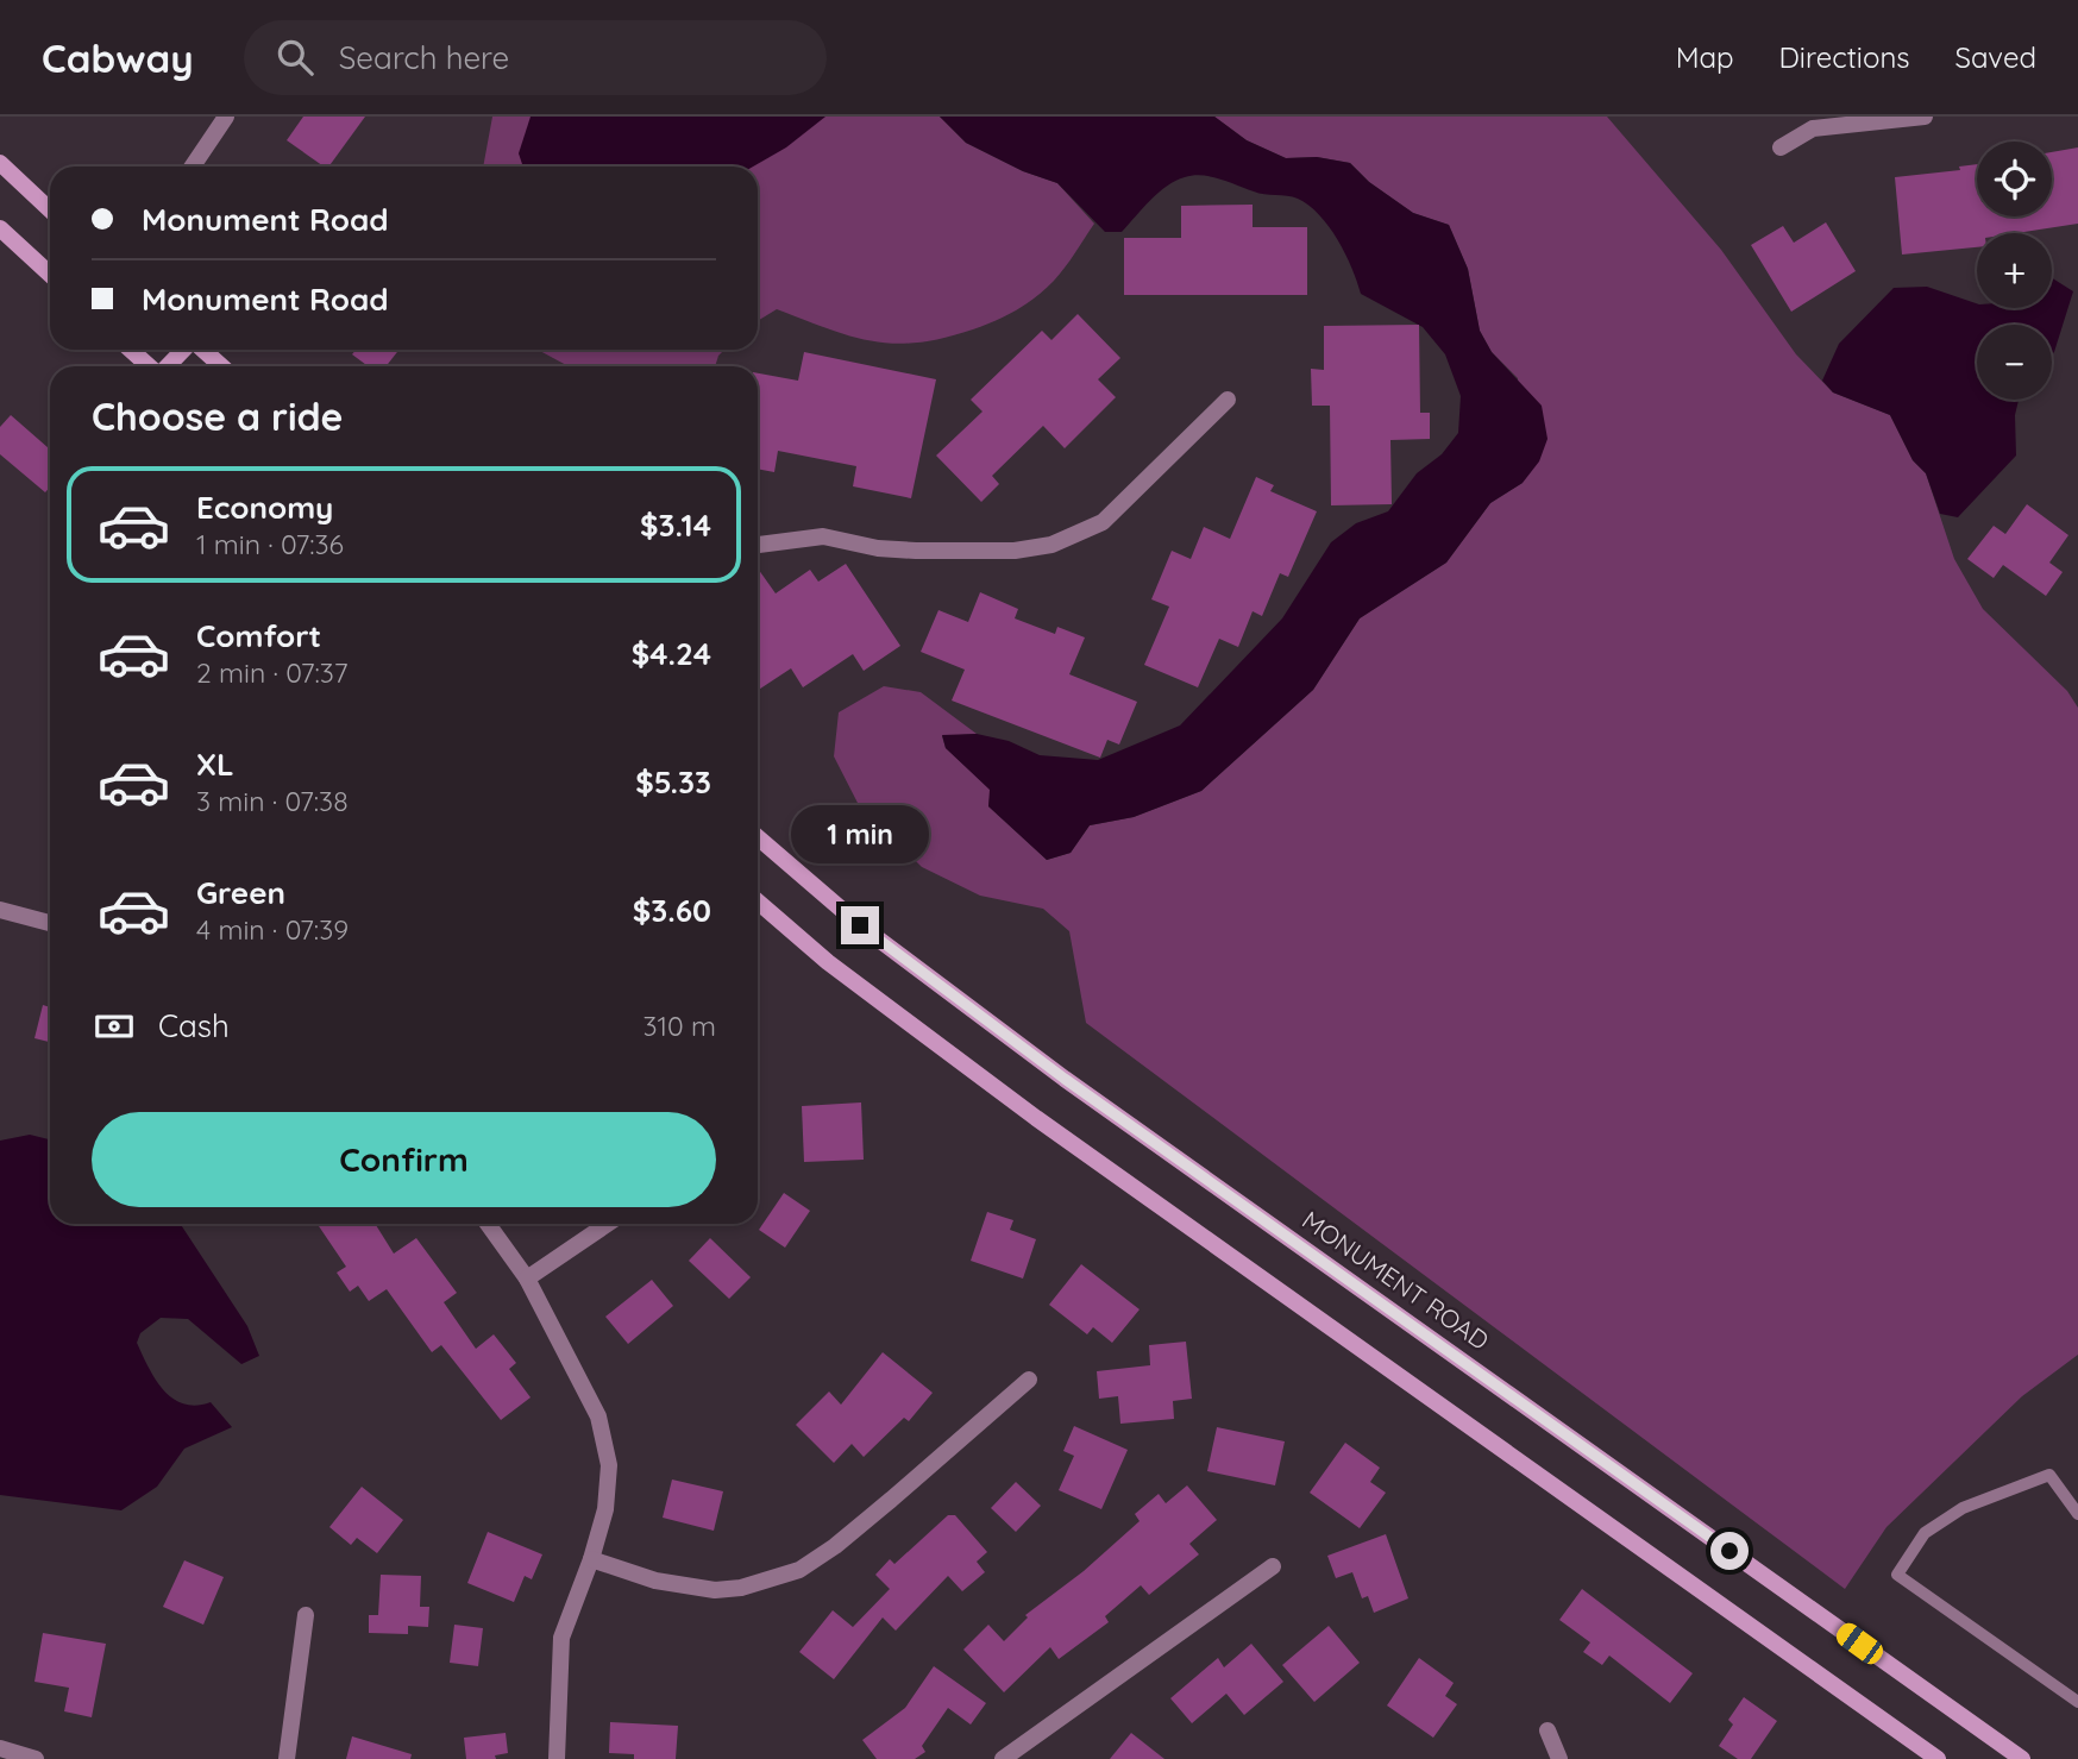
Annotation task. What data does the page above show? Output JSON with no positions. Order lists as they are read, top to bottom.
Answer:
{
  "streets": {
    "street": ["MONUMENT ROAD"]
  },
  "page": {
    "header": "Cabway",
    "search": "Search here",
    "nav": ["Map", "Directions", "Saved"],
    "map_buttons": ["+", "−"],
    "banner": ["Monument Road", "Monument Road"],
    "heading": "Choose a ride",
    "list": [
      {
        "name": "Economy",
        "note": "1 min · 07:36",
        "value": "$3.14"
      },
      {
        "name": "Comfort",
        "note": "2 min · 07:37",
        "value": "$4.24"
      },
      {
        "name": "XL",
        "note": "3 min · 07:38",
        "value": "$5.33"
      },
      {
        "name": "Green",
        "note": "4 min · 07:39",
        "value": "$3.60"
      }
    ],
    "bubble": "1 min",
    "pay": ["Cash", "310 m"],
    "buttons": "Confirm"
  }
}
